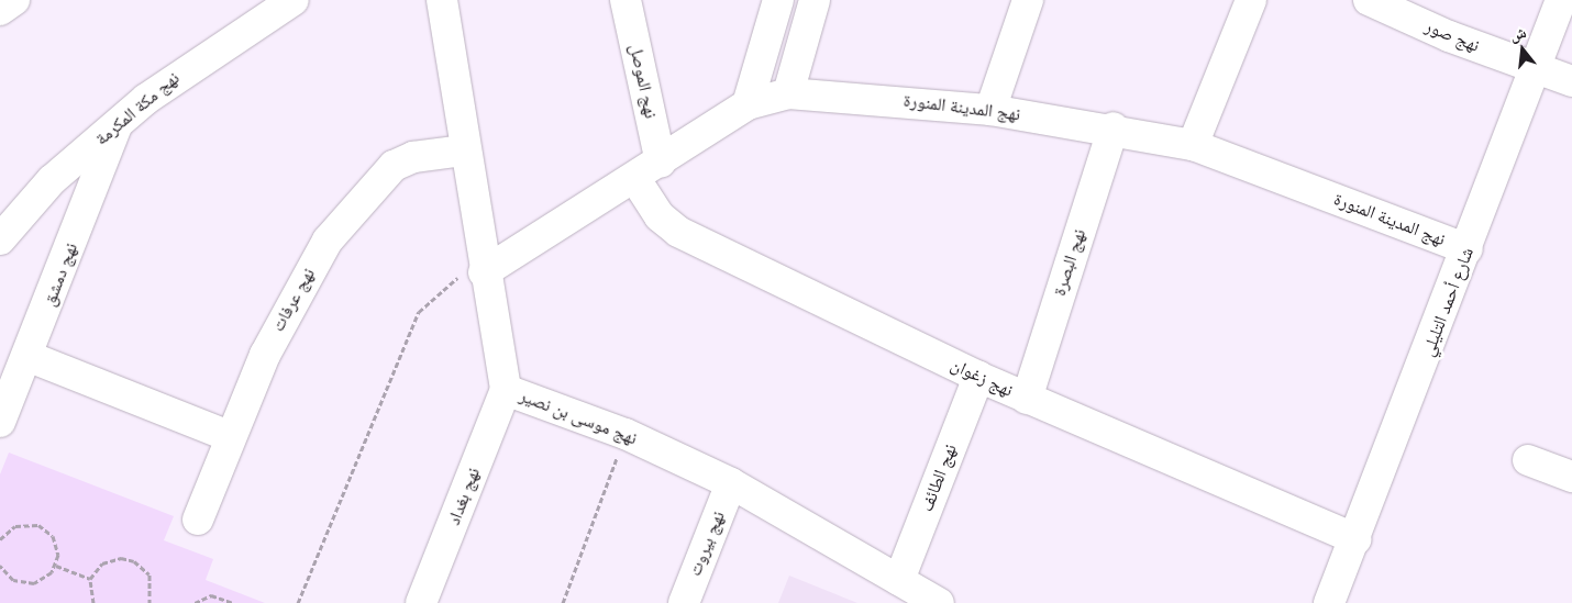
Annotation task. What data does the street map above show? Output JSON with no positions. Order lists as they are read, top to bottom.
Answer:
{
  "streets": {
    "main road": [
      "نهج صور",
      "نهج الموصل",
      "نهج المدينة المنورة",
      "نهج مكة المكرمة",
      "نهج البصرة",
      "نهج دمشق",
      "نهج عرفات",
      "شارع أحمد التليلي",
      "نهج زغوان",
      "نهج موسى بن نصير",
      "نهج الطائف",
      "نهج بغداد",
      "نهج بيروت"
    ]
  },
  "crossings": [
    ["نهج صور", "شارع أحمد التليلي"],
    ["نهج الموصل", "نهج المدينة المنورة"],
    ["نهج المدينة المنورة", "نهج البصرة"],
    ["نهج المدينة المنورة", "شارع أحمد التليلي"],
    ["نهج المدينة المنورة", "نهج زغوان"],
    ["نهج المدينة المنورة", "نهج موسى بن نصير"],
    ["نهج مكة المكرمة", "نهج دمشق"],
    ["نهج البصرة", "نهج زغوان"],
    ["نهج عرفات", "نهج موسى بن نصير"],
    ["شارع أحمد التليلي", "نهج زغوان"],
    ["نهج زغوان", "نهج الطائف"],
    ["نهج موسى بن نصير", "نهج الطائف"],
    ["نهج موسى بن نصير", "نهج بغداد"],
    ["نهج موسى بن نصير", "نهج بيروت"]
  ],
  "north": "top"
}
